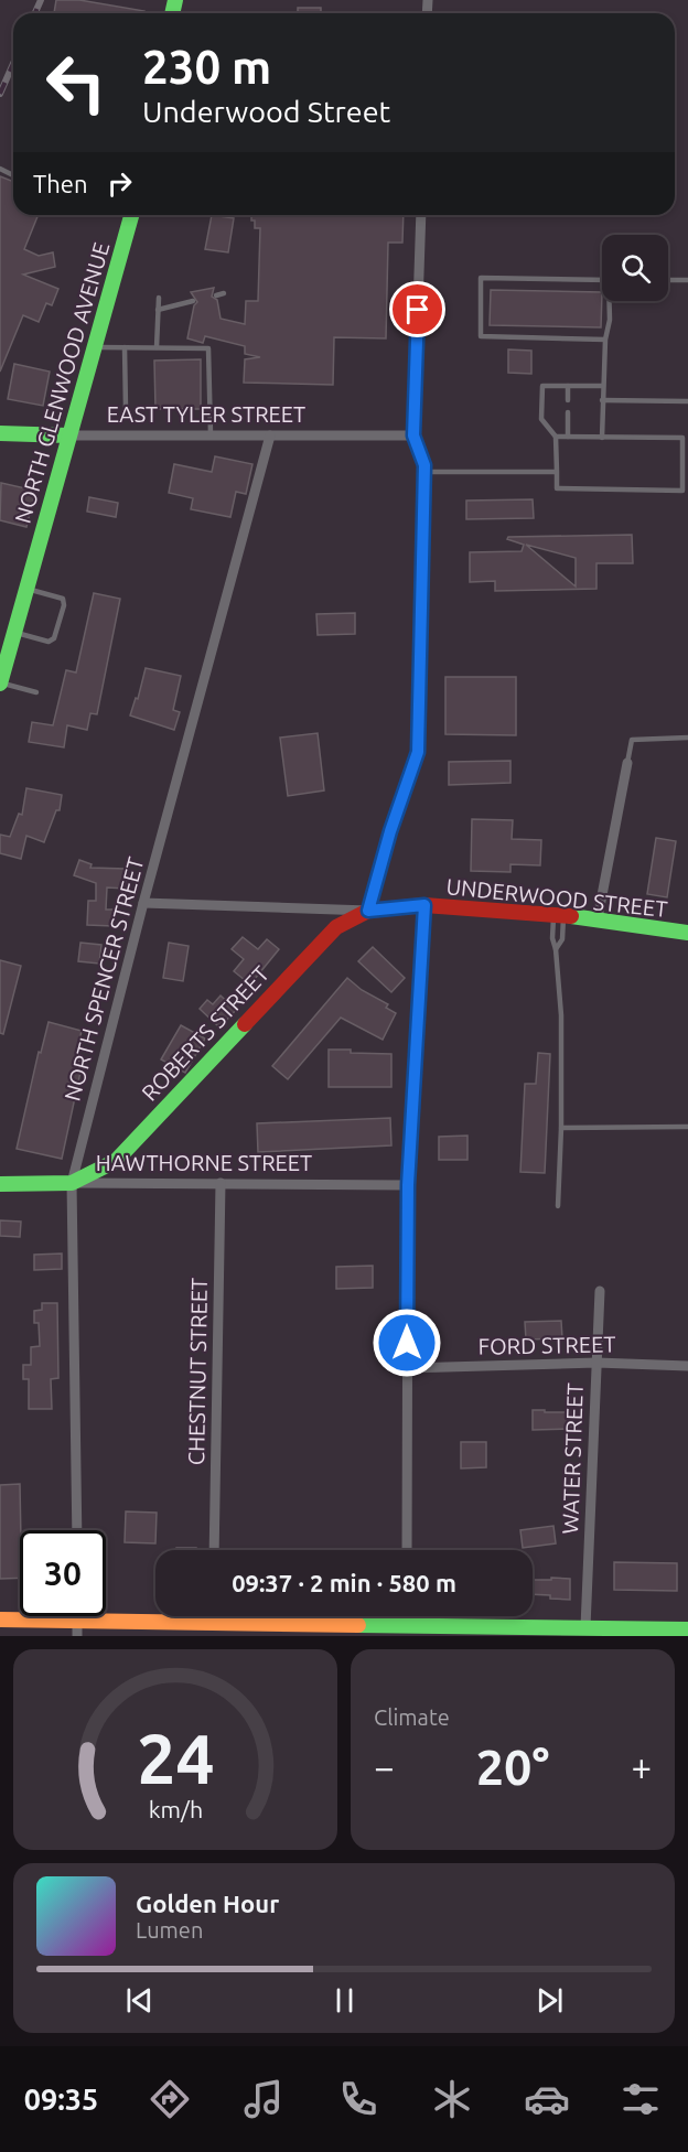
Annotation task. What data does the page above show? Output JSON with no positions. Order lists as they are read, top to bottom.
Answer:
{
  "streets": {
    "street": [
      "NORTH GLENWOOD AVENUE",
      "EAST TYLER STREET",
      "UNDERWOOD STREET",
      "NORTH SPENCER STREET",
      "ROBERTS STREET",
      "HAWTHORNE STREET",
      "FORD STREET",
      "CHESTNUT STREET",
      "WATER STREET"
    ]
  },
  "crossings": [
    ["NORTH GLENWOOD AVENUE", "EAST TYLER STREET"],
    ["EAST TYLER STREET", "NORTH SPENCER STREET"],
    ["UNDERWOOD STREET", "NORTH SPENCER STREET"],
    ["UNDERWOOD STREET", "ROBERTS STREET"],
    ["NORTH SPENCER STREET", "ROBERTS STREET"],
    ["NORTH SPENCER STREET", "HAWTHORNE STREET"],
    ["ROBERTS STREET", "HAWTHORNE STREET"],
    ["HAWTHORNE STREET", "CHESTNUT STREET"],
    ["FORD STREET", "WATER STREET"]
  ],
  "page": {
    "turn": ["230 m", "Underwood Street"],
    "then": "Then",
    "limit": "30",
    "trip": "09:37 · 2 min · 580 m",
    "tile": "Climate",
    "heat": ["−", "20°", "+"],
    "song": ["Golden Hour", "Lumen"],
    "tabs": "09:35",
    "gauge": ["24", "km/h"]
  }
}
